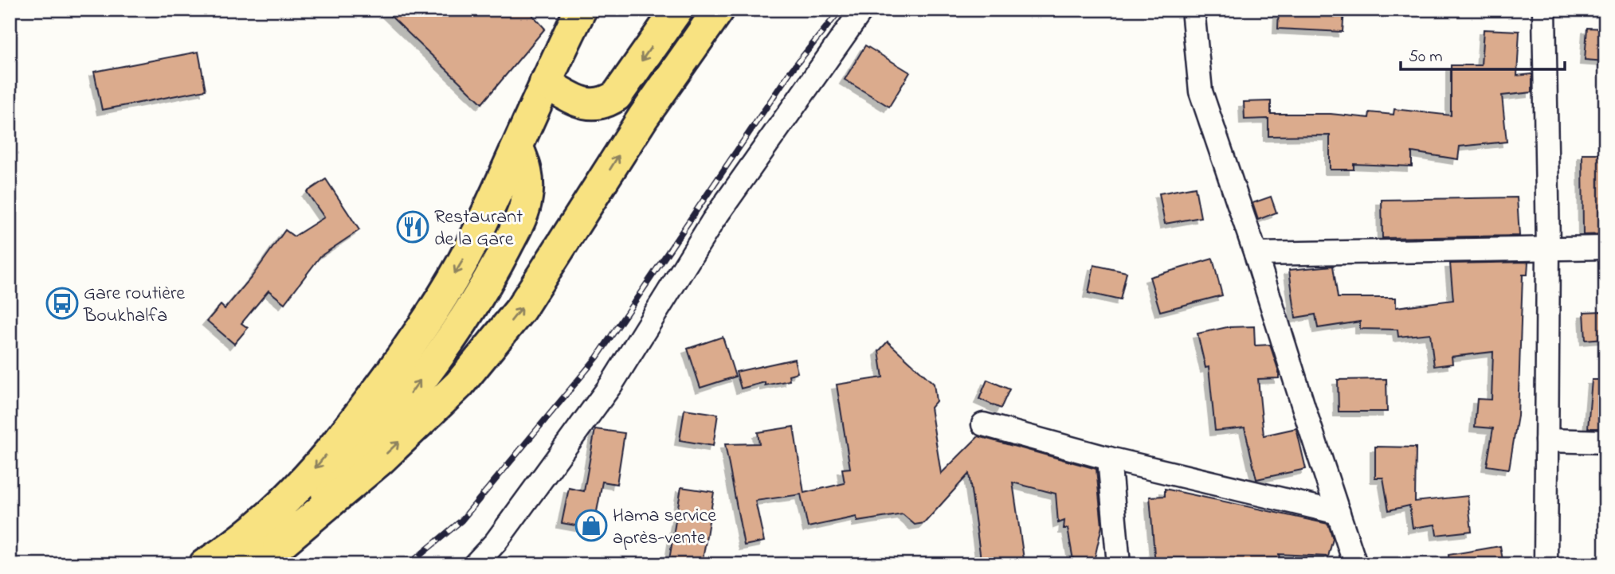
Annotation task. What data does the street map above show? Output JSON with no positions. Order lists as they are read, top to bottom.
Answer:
{
  "places": {
    "restaurant": ["Restaurant de la Gare"],
    "bus stop": ["Gare routière Boukhalfa"],
    "shop": ["Hama service après-vente"]
  },
  "scale_bar": "50 m"
}
